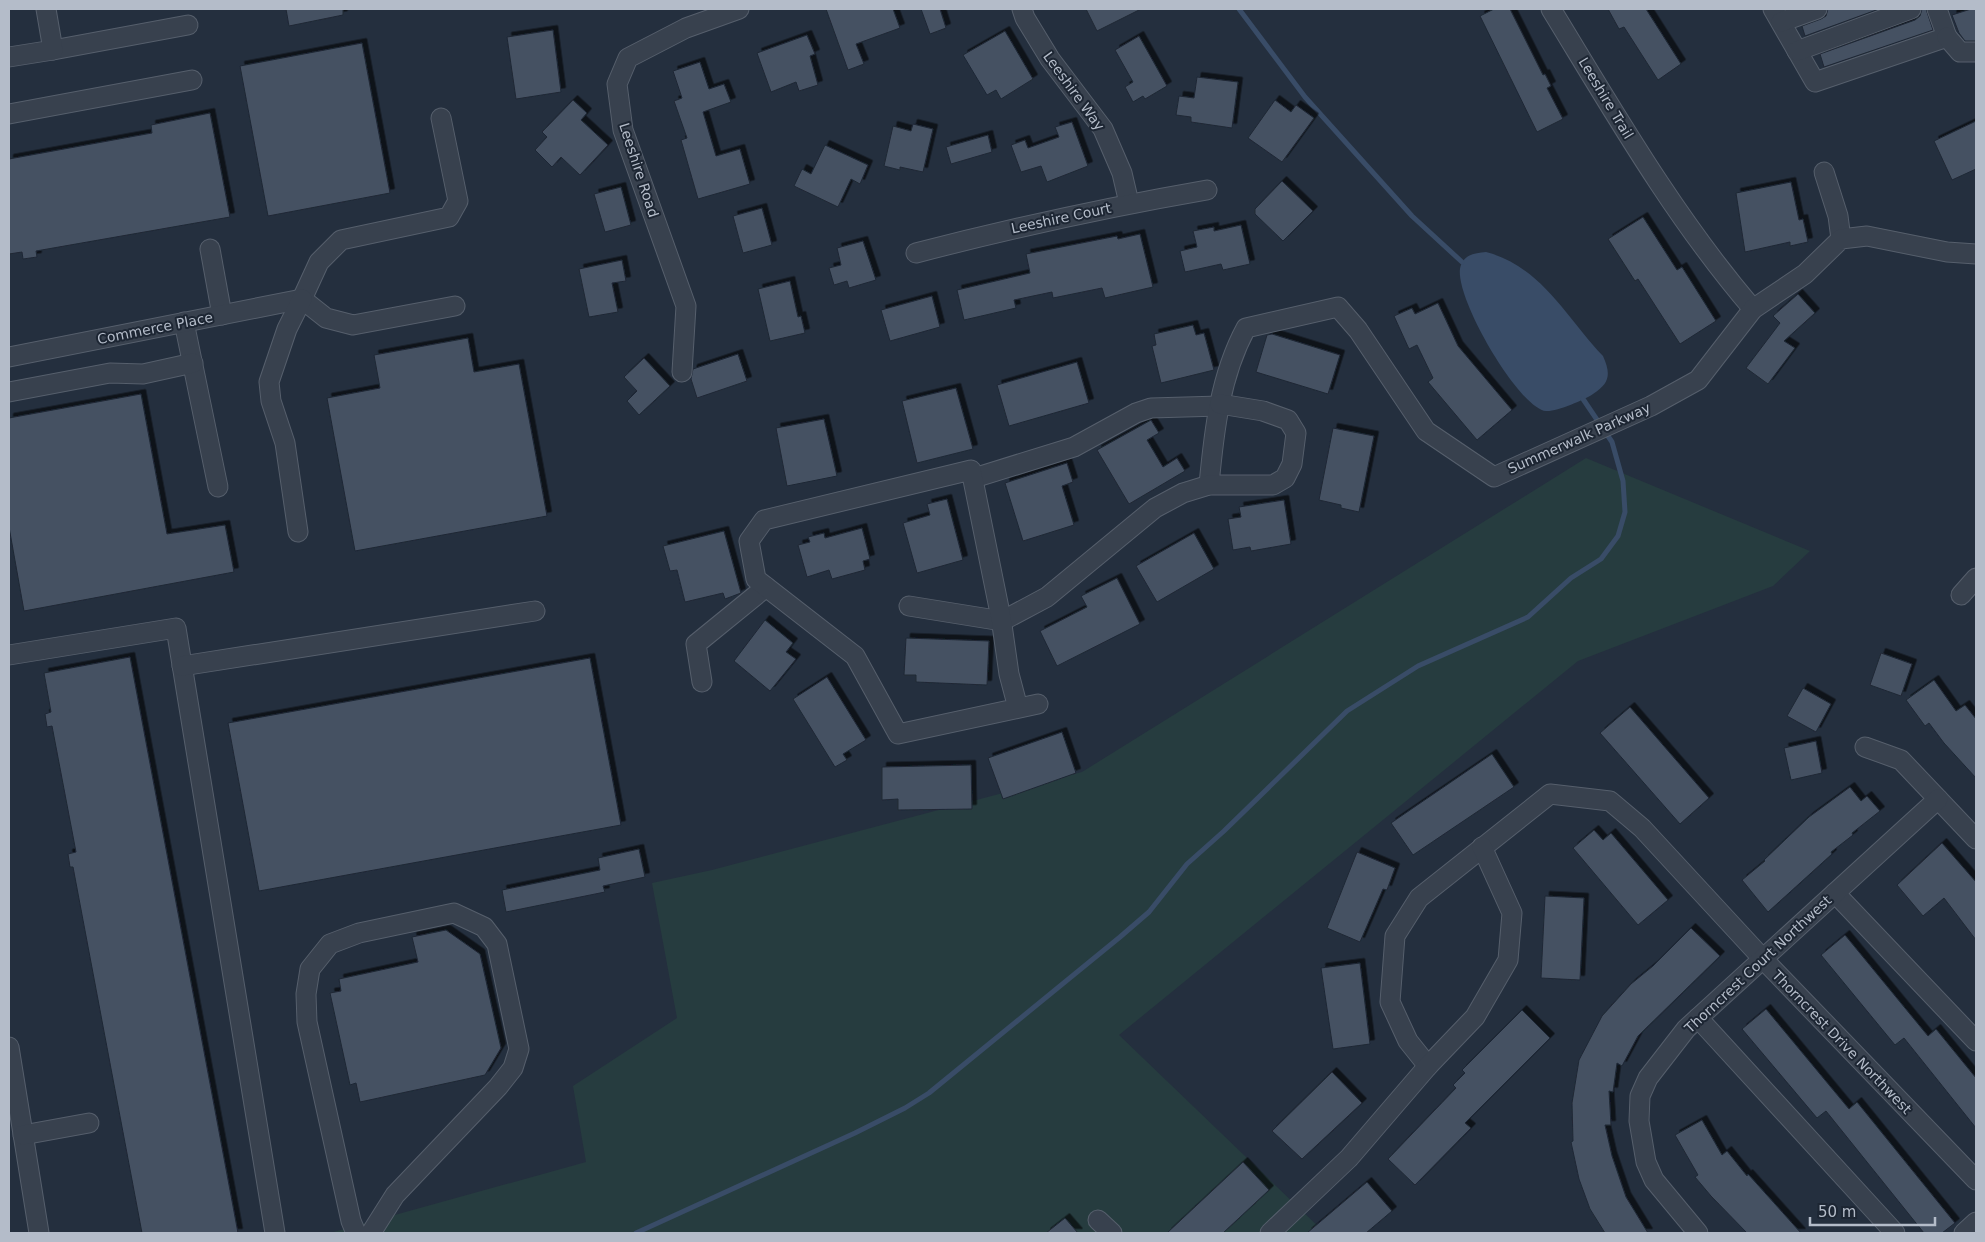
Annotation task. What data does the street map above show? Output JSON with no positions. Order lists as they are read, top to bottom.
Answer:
{
  "streets": {
    "street": [
      "Leeshire Way",
      "Leeshire Trail",
      "Leeshire Road",
      "Leeshire Court",
      "Commerce Place",
      "Summerwalk Parkway",
      "Thorncrest Court Northwest",
      "Thorncrest Drive Northwest"
    ]
  },
  "crossings": [
    ["Leeshire Way", "Leeshire Court"],
    ["Leeshire Trail", "Summerwalk Parkway"],
    ["Thorncrest Court Northwest", "Thorncrest Drive Northwest"]
  ],
  "scale_bar": "50 m"
}
